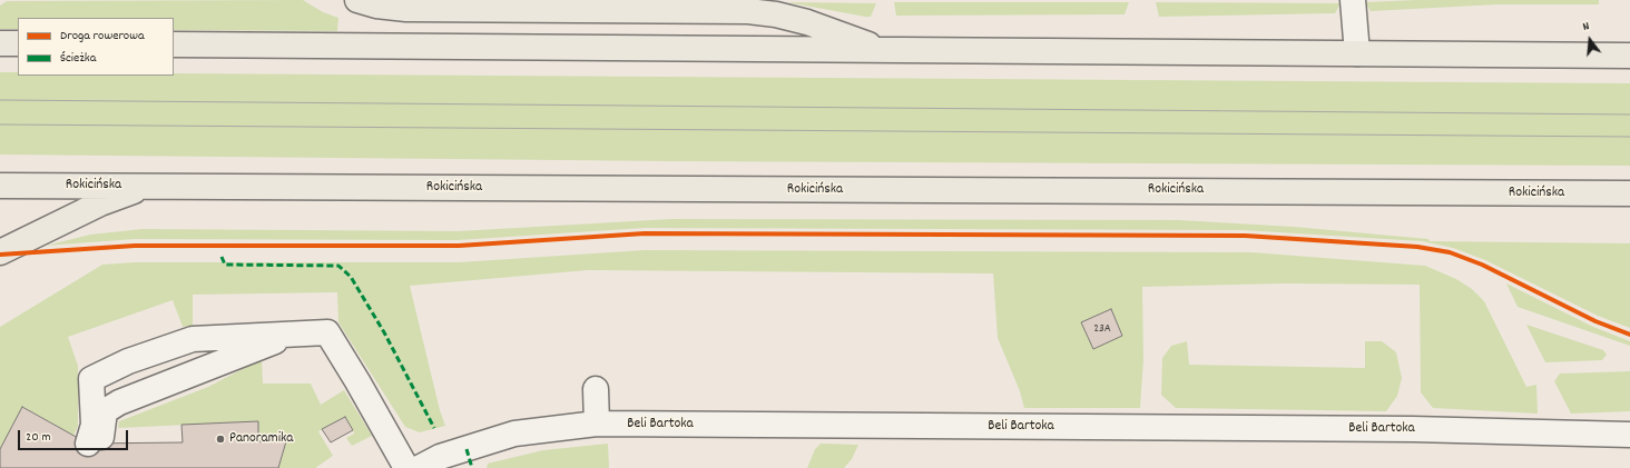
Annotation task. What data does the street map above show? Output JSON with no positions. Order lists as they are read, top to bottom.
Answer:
{
  "streets": {
    "main road": ["Rokicińska"],
    "street": ["Beli Bartoka"]
  },
  "places": ["Panoramika"],
  "house_numbers": ["23A"],
  "legend": ["Droga rowerowa", "Ścieżka"],
  "scale_bar": "20 m",
  "north": "top"
}
